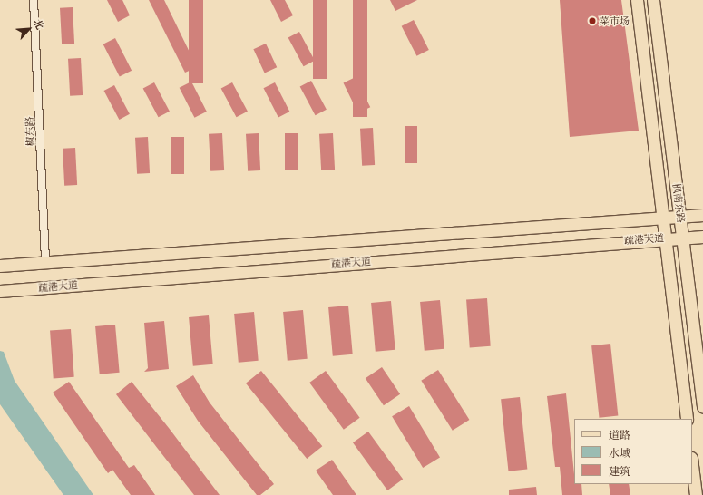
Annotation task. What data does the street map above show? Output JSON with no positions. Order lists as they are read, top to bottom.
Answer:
{
  "streets": {
    "main road": ["枫南东路", "疏港大道"],
    "street": ["椒东路"]
  },
  "crossings": [
    ["枫南东路", "疏港大道"]
  ],
  "places": ["菜市场"],
  "legend": ["道路", "水域", "建筑"],
  "north": "top right"
}
